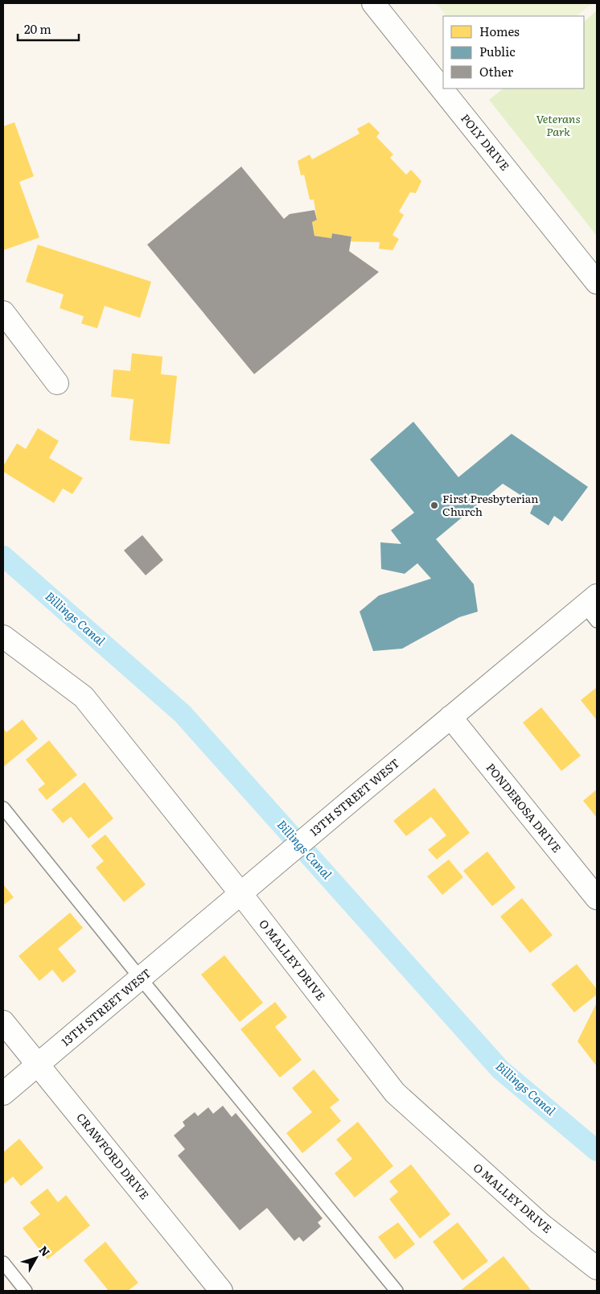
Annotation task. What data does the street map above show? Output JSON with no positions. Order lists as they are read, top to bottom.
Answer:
{
  "streets": {
    "street": [
      "POLY DRIVE",
      "13TH STREET WEST",
      "PONDEROSA DRIVE",
      "O MALLEY DRIVE",
      "CRAWFORD DRIVE"
    ]
  },
  "crossings": [
    ["13TH STREET WEST", "PONDEROSA DRIVE"],
    ["13TH STREET WEST", "O MALLEY DRIVE"],
    ["13TH STREET WEST", "CRAWFORD DRIVE"]
  ],
  "water": ["Billings Canal"],
  "parks": ["Veterans Park"],
  "places": ["First Presbyterian Church"],
  "legend": ["Homes", "Public", "Other"],
  "scale_bar": "20 m",
  "north": "top right"
}
